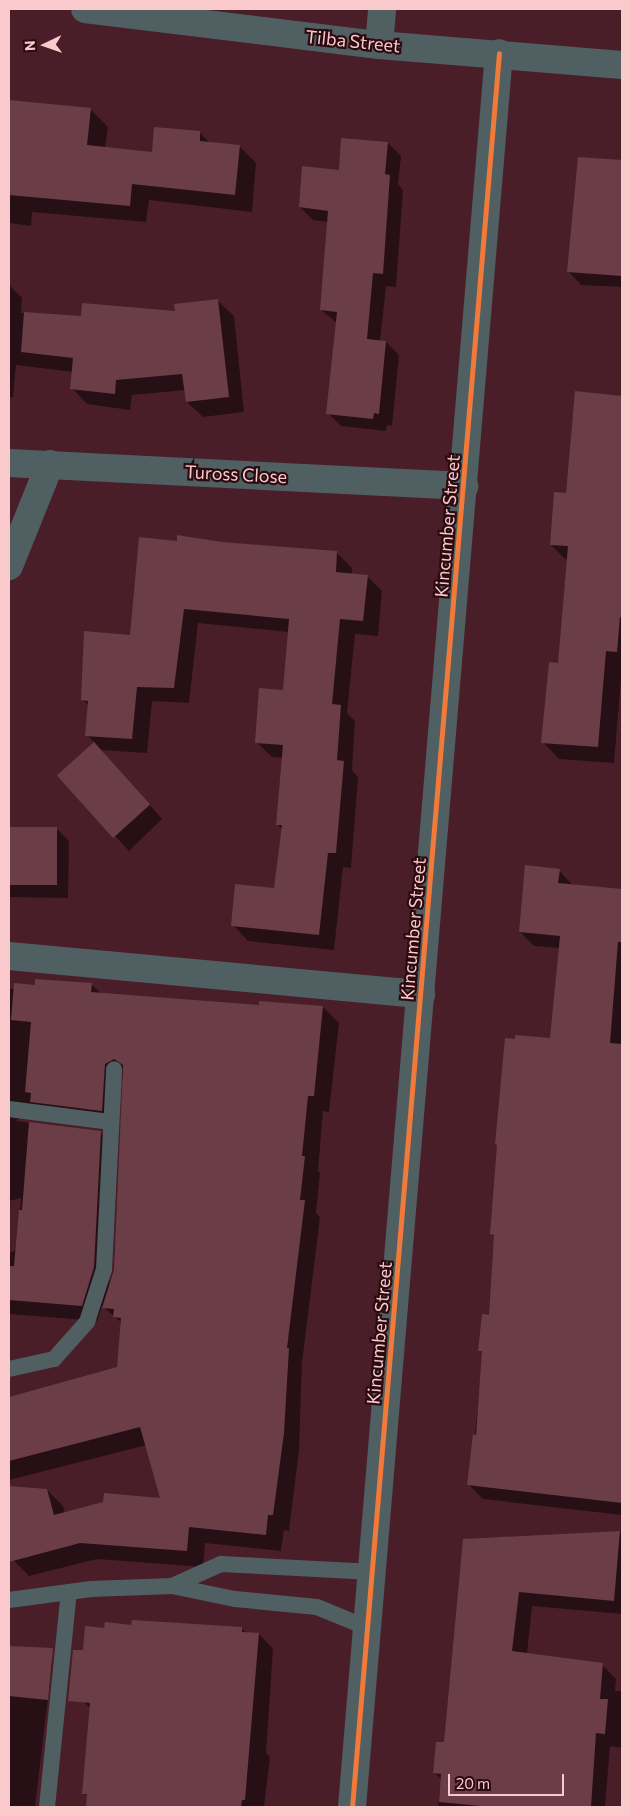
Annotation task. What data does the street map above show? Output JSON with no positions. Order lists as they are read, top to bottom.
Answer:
{
  "streets": {
    "street": ["Tilba Street", "Tuross Close", "Kincumber Street"]
  },
  "crossings": [
    ["Tilba Street", "Kincumber Street"],
    ["Tuross Close", "Kincumber Street"]
  ],
  "scale_bar": "20 m",
  "north": "left"
}
